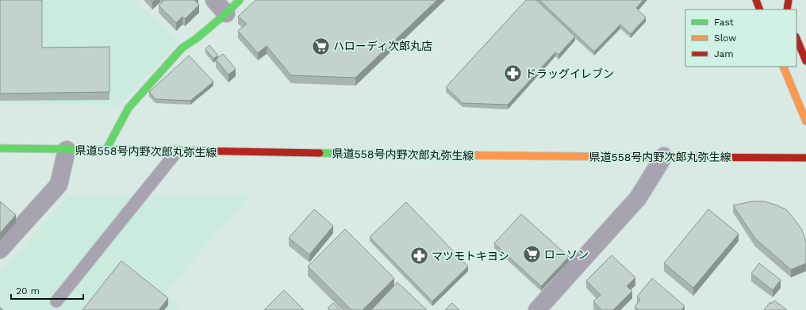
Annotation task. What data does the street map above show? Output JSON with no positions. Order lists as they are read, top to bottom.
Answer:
{
  "streets": {
    "main road": ["県道558号内野次郎丸弥生線"]
  },
  "places": {
    "supermarket": ["ハローディ次郎丸店", "ローソン"],
    "pharmacy": ["ドラッグイレブン", "マツモトキヨシ"]
  },
  "legend": ["Fast", "Slow", "Jam"],
  "scale_bar": "20 m"
}
